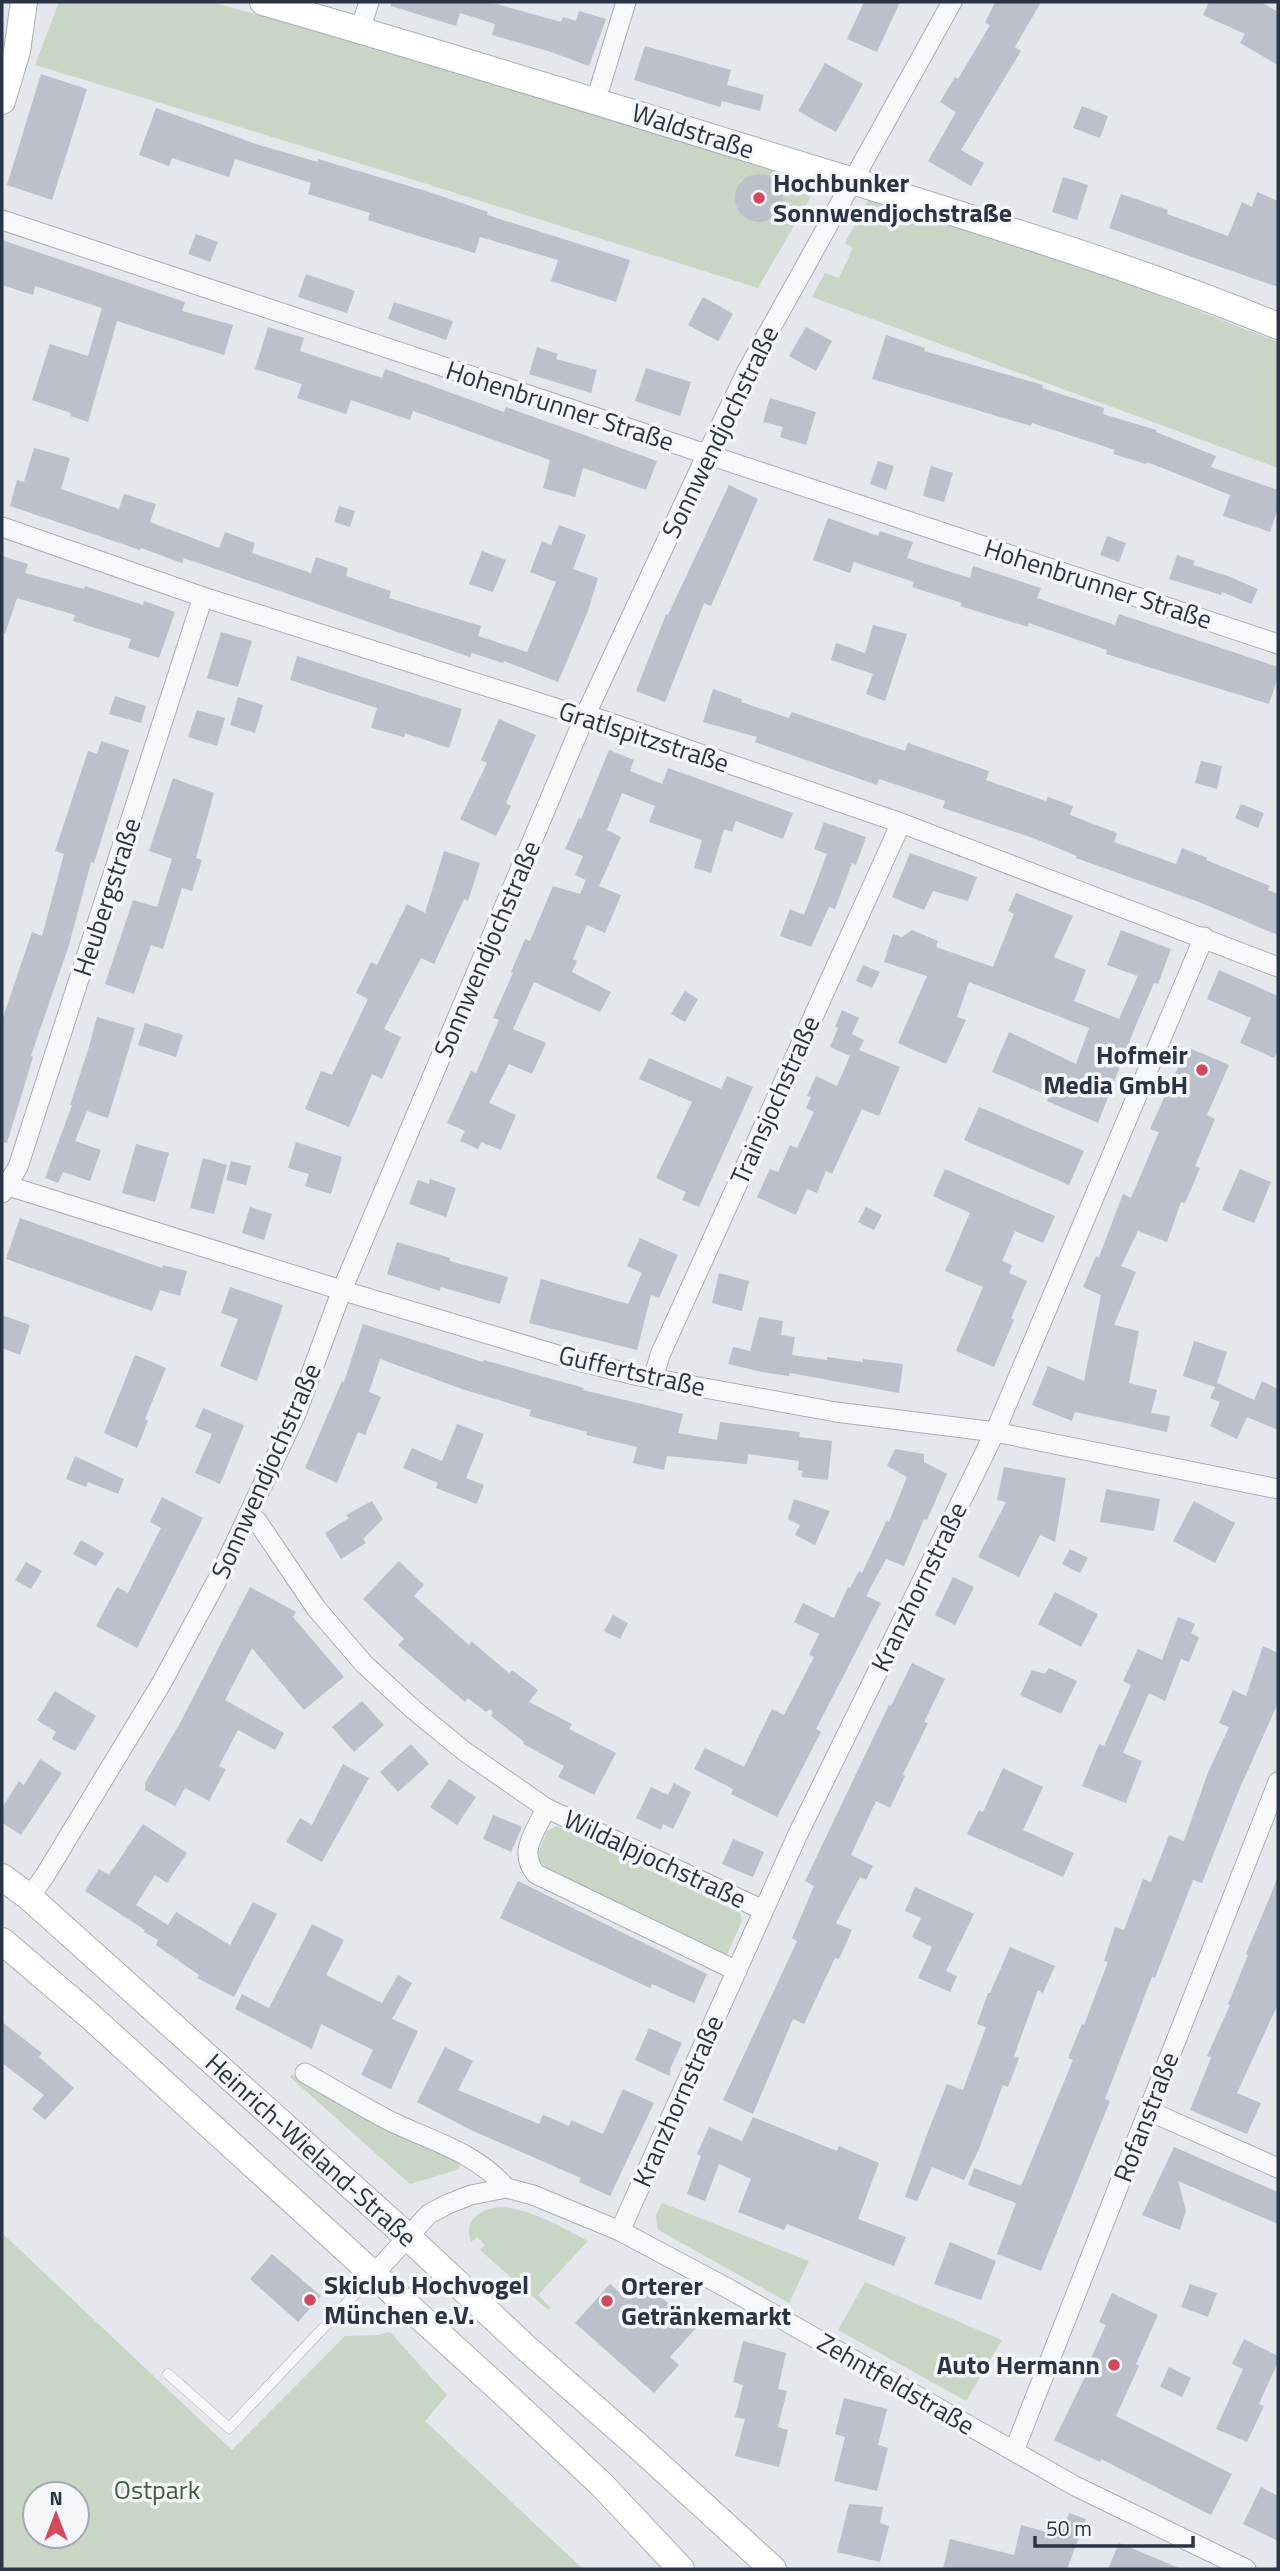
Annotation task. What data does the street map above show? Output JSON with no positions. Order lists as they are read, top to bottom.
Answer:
{
  "streets": {
    "main road": ["Waldstraße", "Heinrich-Wieland-Straße"],
    "street": [
      "Hohenbrunner Straße",
      "Sonnwendjochstraße",
      "Gratlspitzstraße",
      "Heubergstraße",
      "Trainsjochstraße",
      "Guffertstraße",
      "Kranzhornstraße",
      "Wildalpjochstraße",
      "Rofanstraße",
      "Zehntfeldstraße"
    ]
  },
  "crossings": [
    ["Waldstraße", "Sonnwendjochstraße"],
    ["Hohenbrunner Straße", "Sonnwendjochstraße"],
    ["Sonnwendjochstraße", "Gratlspitzstraße"],
    ["Sonnwendjochstraße", "Guffertstraße"],
    ["Sonnwendjochstraße", "Wildalpjochstraße"],
    ["Sonnwendjochstraße", "Heinrich-Wieland-Straße"],
    ["Gratlspitzstraße", "Heubergstraße"],
    ["Gratlspitzstraße", "Trainsjochstraße"],
    ["Gratlspitzstraße", "Kranzhornstraße"],
    ["Heubergstraße", "Guffertstraße"],
    ["Trainsjochstraße", "Guffertstraße"],
    ["Guffertstraße", "Kranzhornstraße"],
    ["Kranzhornstraße", "Wildalpjochstraße"],
    ["Kranzhornstraße", "Zehntfeldstraße"],
    ["Rofanstraße", "Zehntfeldstraße"],
    ["Heinrich-Wieland-Straße", "Zehntfeldstraße"]
  ],
  "parks": ["Ostpark"],
  "places": [
    "Hochbunker Sonnwendjochstraße",
    "Hofmeir Media GmbH",
    "Skiclub Hochvogel München e.V.",
    "Orterer Getränkemarkt",
    "Auto Hermann"
  ],
  "scale_bar": "50 m",
  "north": "top"
}
